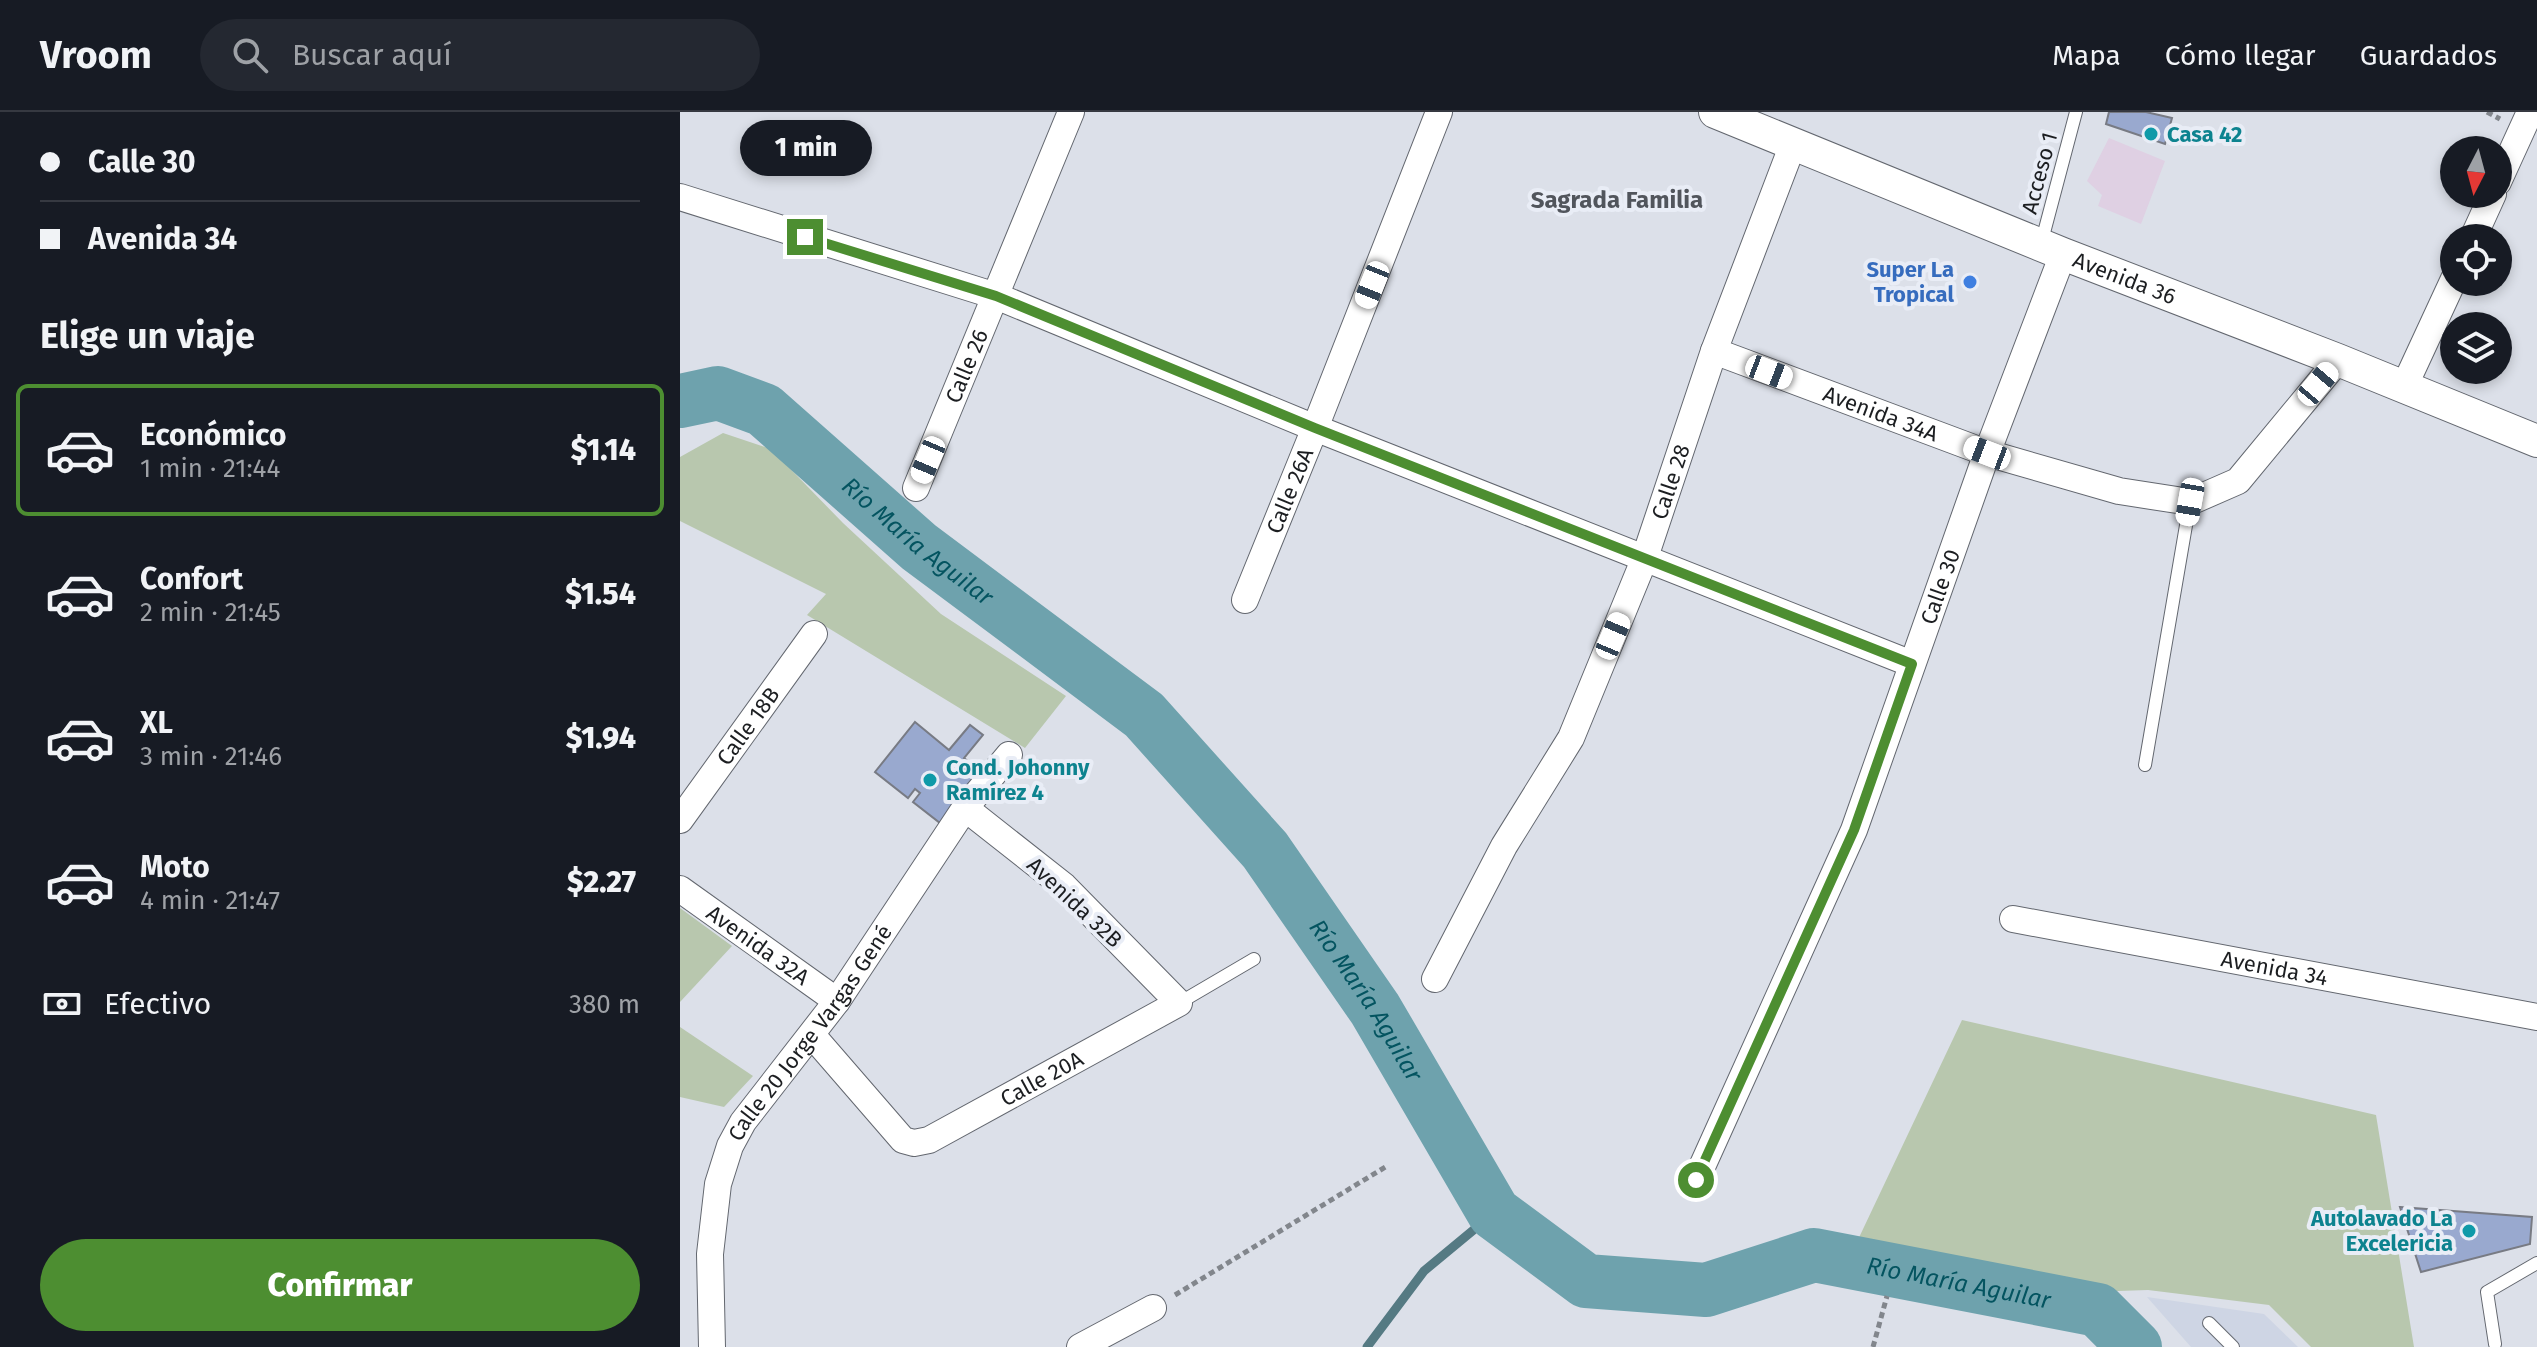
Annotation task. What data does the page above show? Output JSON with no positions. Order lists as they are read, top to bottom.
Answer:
{
  "streets": {
    "street": [
      "Avenida 36",
      "Calle 26",
      "Avenida 34A",
      "Calle 28",
      "Calle 26A",
      "Calle 30",
      "Calle 18B",
      "Avenida 32B",
      "Avenida 32A",
      "Avenida 34",
      "Calle 20 Jorge Vargas Gené",
      "Calle 20A"
    ],
    "lane": ["Acceso 1"]
  },
  "crossings": [
    ["Acceso 1", "Avenida 36"],
    ["Acceso 1", "Calle 30"],
    ["Avenida 36", "Calle 28"],
    ["Avenida 36", "Calle 30"],
    ["Avenida 34A", "Calle 28"],
    ["Avenida 34A", "Calle 30"],
    ["Avenida 32B", "Calle 20 Jorge Vargas Gené"],
    ["Avenida 32B", "Calle 20A"],
    ["Avenida 32A", "Calle 20 Jorge Vargas Gené"],
    ["Calle 20 Jorge Vargas Gené", "Calle 20A"]
  ],
  "districts": ["Sagrada Familia"],
  "water": ["Río María Aguilar"],
  "places": [
    "Casa 42",
    "Super La Tropical",
    "Cond. Johonny Ramírez 4",
    "Autolavado La Excelericia"
  ],
  "north": "bottom",
  "page": {
    "header": "Vroom",
    "search": "Buscar aquí",
    "nav": ["Mapa", "Cómo llegar", "Guardados"],
    "banner": ["Calle 30", "Avenida 34"],
    "bubble": "1 min",
    "heading": "Elige un viaje",
    "list": [
      {
        "name": "Económico",
        "note": "1 min · 21:44",
        "value": "$1.14"
      },
      {
        "name": "Confort",
        "note": "2 min · 21:45",
        "value": "$1.54"
      },
      {
        "name": "XL",
        "note": "3 min · 21:46",
        "value": "$1.94"
      },
      {
        "name": "Moto",
        "note": "4 min · 21:47",
        "value": "$2.27"
      }
    ],
    "pay": ["Efectivo", "380 m"],
    "buttons": "Confirmar"
  }
}
